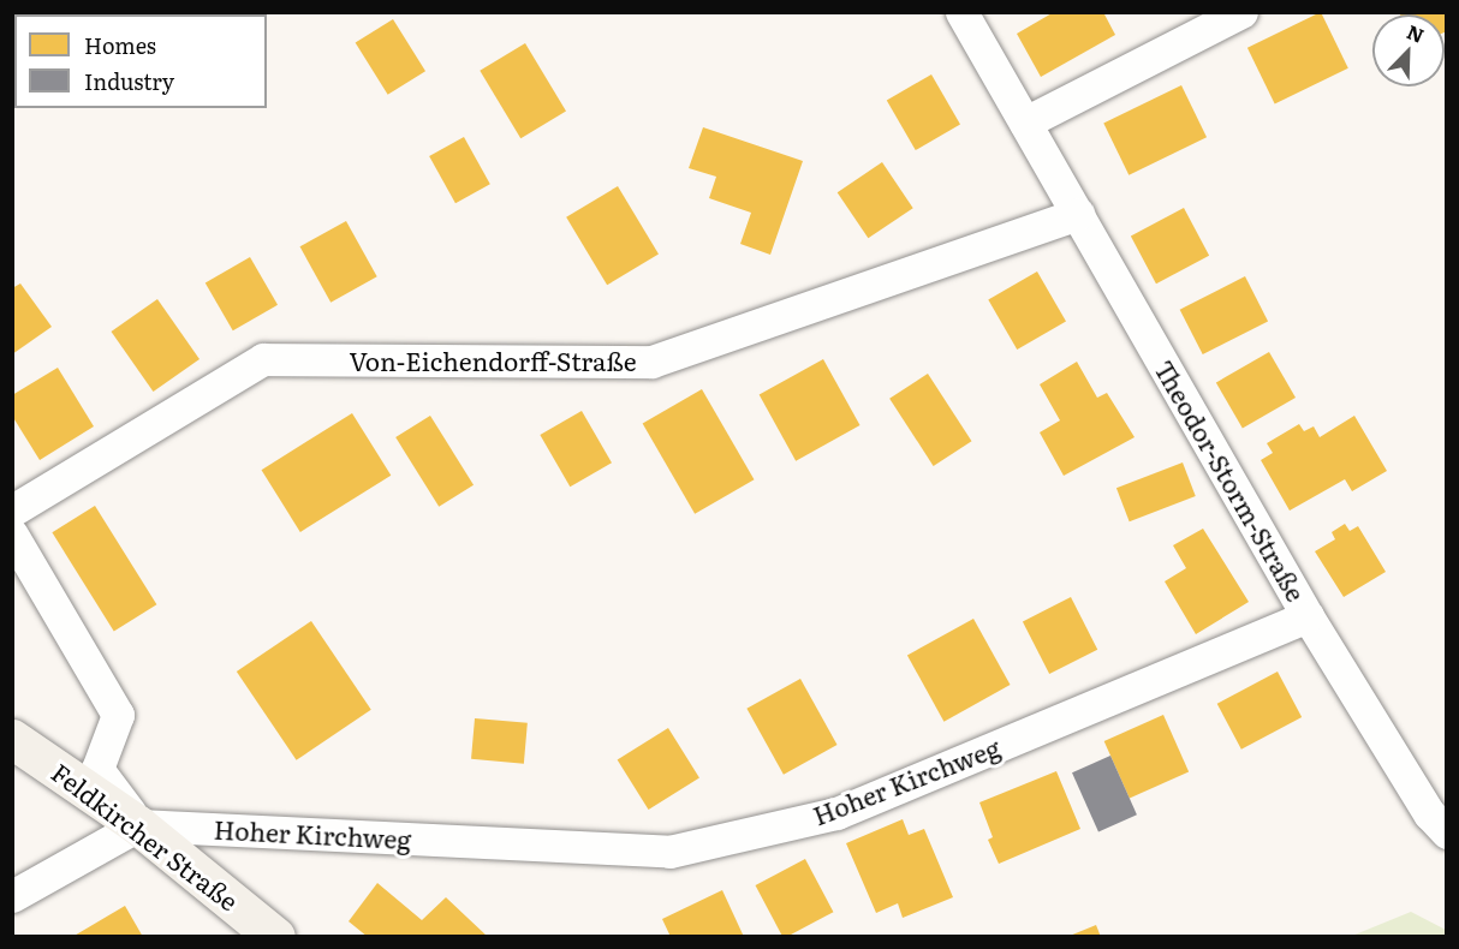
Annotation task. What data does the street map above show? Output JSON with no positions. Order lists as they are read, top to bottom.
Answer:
{
  "streets": {
    "street": [
      "Von-Eichendorff-Straße",
      "Theodor-Storm-Straße",
      "Hoher Kirchweg",
      "Feldkircher Straße"
    ]
  },
  "crossings": [
    ["Von-Eichendorff-Straße", "Theodor-Storm-Straße"],
    ["Theodor-Storm-Straße", "Hoher Kirchweg"],
    ["Hoher Kirchweg", "Feldkircher Straße"]
  ],
  "legend": ["Homes", "Industry"],
  "north": "top right"
}
